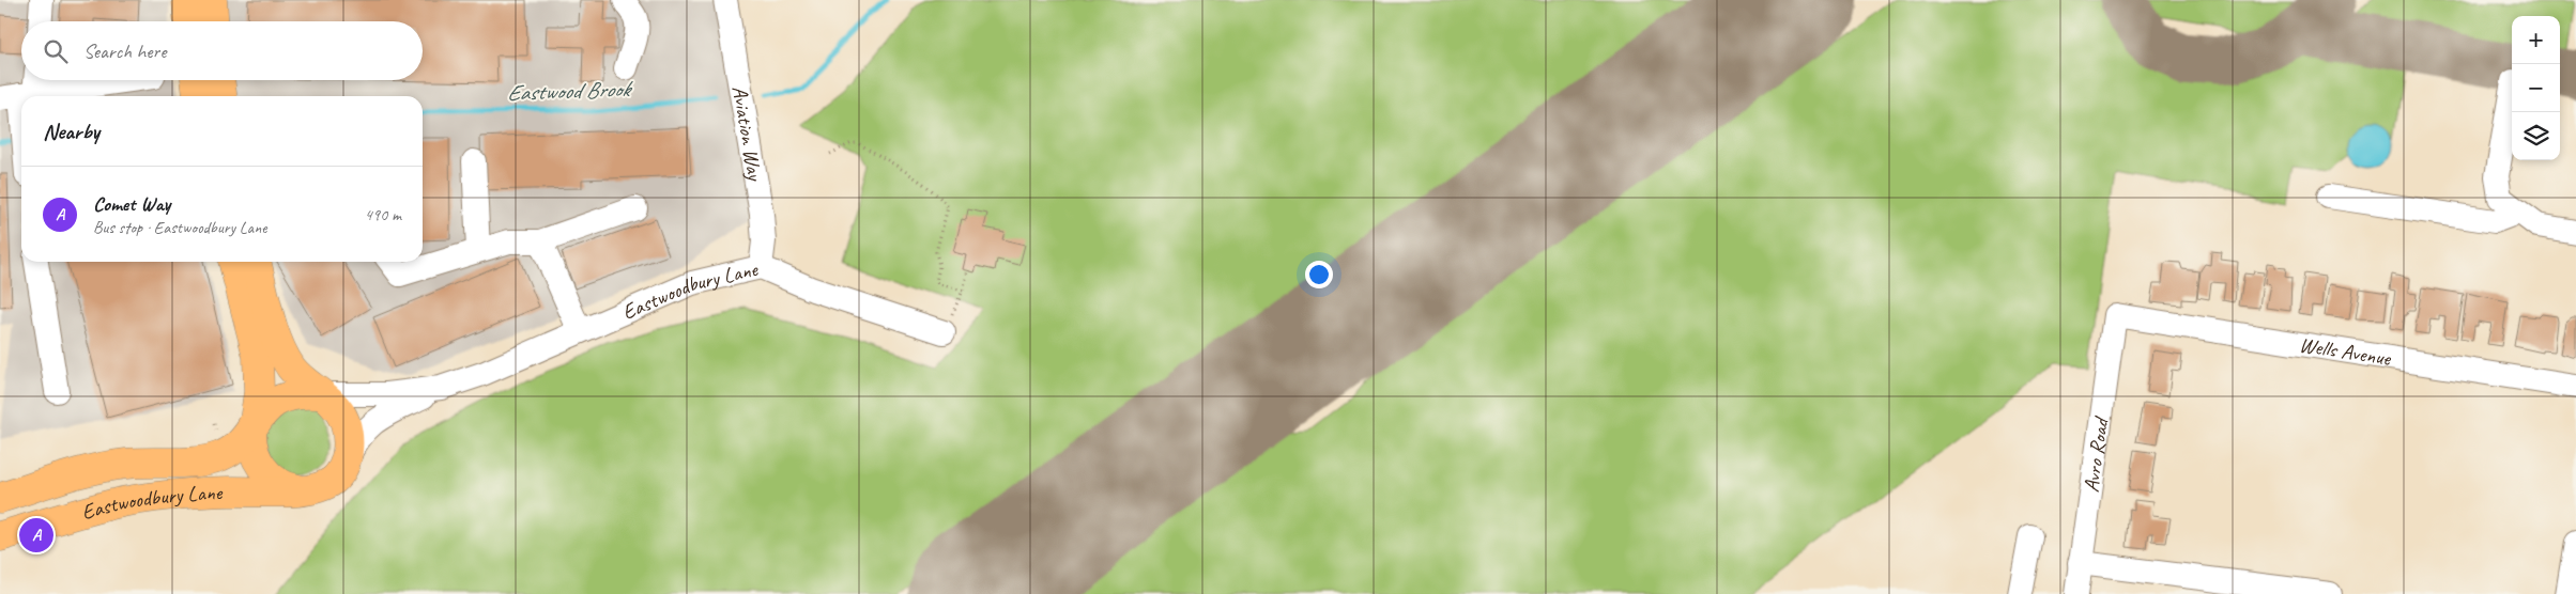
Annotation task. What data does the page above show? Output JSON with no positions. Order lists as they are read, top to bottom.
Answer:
{
  "streets": {
    "main road": ["Eastwoodbury Lane"],
    "street": ["Aviation Way", "Wells Avenue", "Avro Road"]
  },
  "crossings": [
    ["Aviation Way", "Eastwoodbury Lane"],
    ["Wells Avenue", "Avro Road"]
  ],
  "water": ["Eastwood Brook"],
  "page": {
    "map_buttons": ["+", "−"],
    "search": "Search here",
    "heading": "Nearby",
    "list": [
      {
        "mark": "A",
        "name": "Comet Way",
        "note": "Bus stop · Eastwoodbury Lane",
        "value": "490 m"
      }
    ],
    "pins": "A"
  }
}
